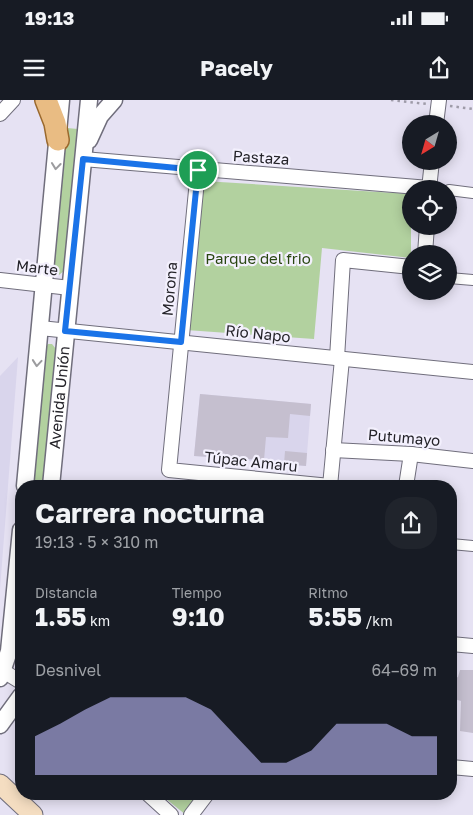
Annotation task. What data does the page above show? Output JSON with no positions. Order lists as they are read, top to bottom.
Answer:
{
  "streets": {
    "street": [
      "Pastaza",
      "Marte",
      "Morona",
      "Río Napo",
      "Avenida Unión",
      "Putumayo",
      "Túpac Amaru"
    ]
  },
  "crossings": [
    ["Pastaza", "Morona"],
    ["Pastaza", "Avenida Unión"],
    ["Marte", "Avenida Unión"],
    ["Morona", "Río Napo"],
    ["Morona", "Túpac Amaru"],
    ["Río Napo", "Avenida Unión"]
  ],
  "parks": ["Parque del frio"],
  "north": "bottom left",
  "page": {
    "status": "19:13",
    "header": "Pacely",
    "heading": ["Carrera nocturna", "19:13 · 5 × 310 m"],
    "stats": [
      ["Distancia", "1.55 km"],
      ["Tiempo", "9:10"],
      ["Ritmo", "5:55 /km"]
    ],
    "chart": ["Desnivel", "64–69 m"]
  }
}
